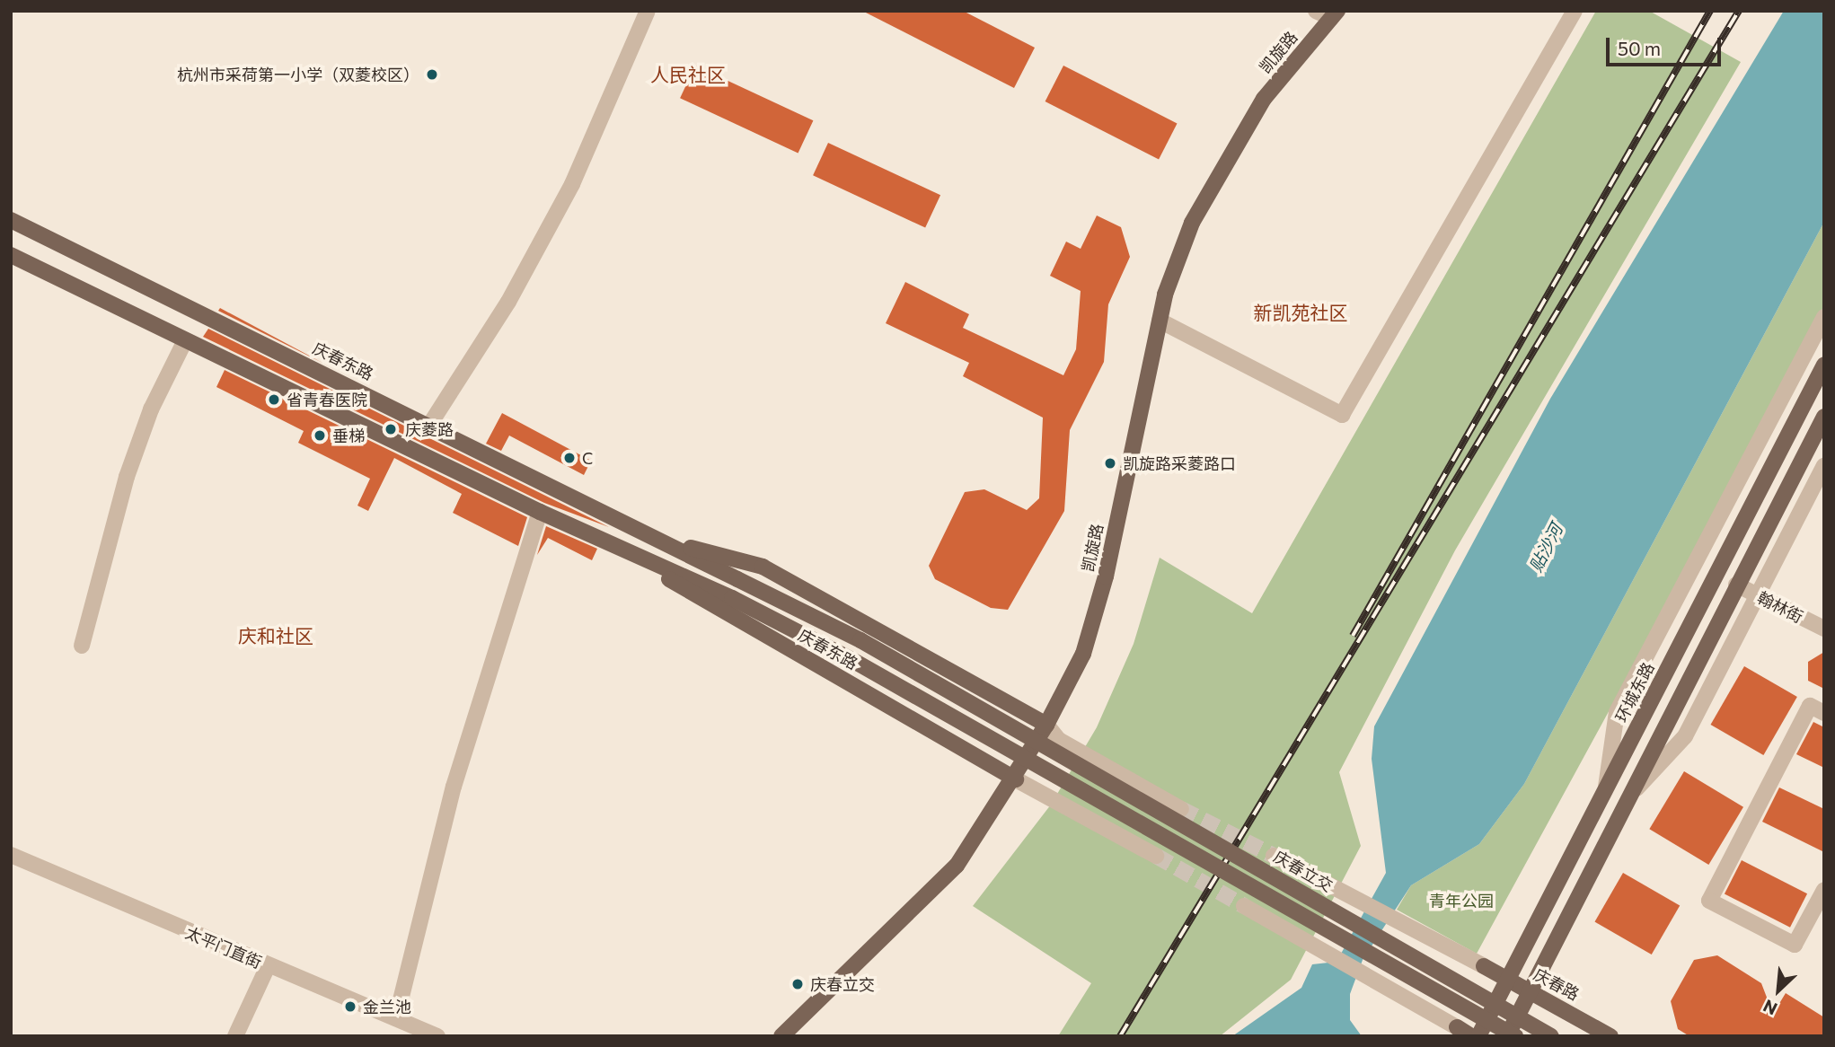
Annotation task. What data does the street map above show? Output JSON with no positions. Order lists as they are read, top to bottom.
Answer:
{
  "streets": {
    "main road": [
      "凯旋路",
      "庆春东路",
      "环城东路",
      "庆春立交",
      "庆春路"
    ],
    "street": ["翰林街", "太平门直街"]
  },
  "crossings": [
    ["凯旋路", "庆春东路"],
    ["庆春东路", "庆春立交"],
    ["环城东路", "庆春路"]
  ],
  "districts": ["人民社区", "新凯苑社区", "庆和社区"],
  "water": ["贴沙河"],
  "parks": ["青年公园"],
  "places": [
    "杭州市采荷第一小学（双菱校区）",
    "省青春医院",
    "庆菱路",
    "垂梯",
    "C",
    "凯旋路采菱路口",
    "庆春立交",
    "金兰池"
  ],
  "scale_bar": "50 m",
  "north": "bottom left"
}
